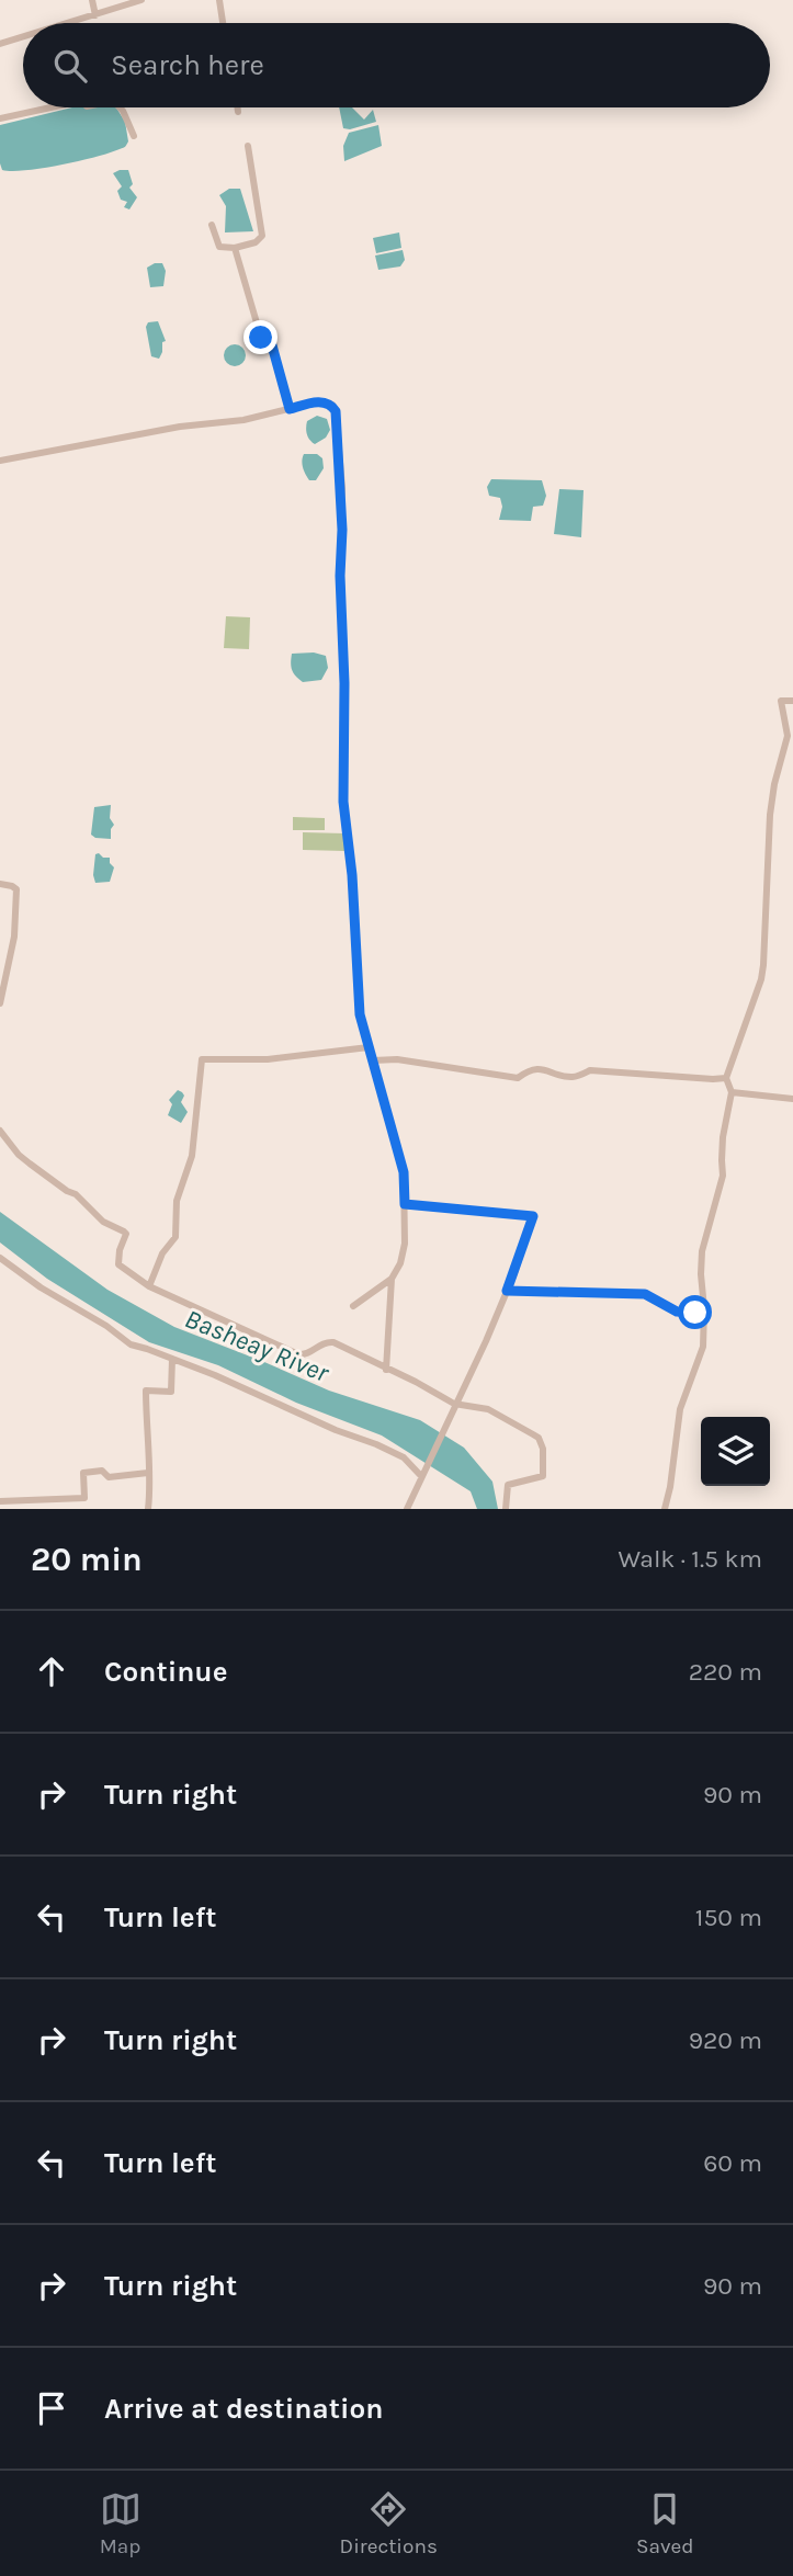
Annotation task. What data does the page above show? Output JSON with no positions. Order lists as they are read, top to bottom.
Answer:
{
  "water": ["Basheay River"],
  "page": {
    "search": "Search here",
    "heading": ["20 min", "Walk · 1.5 km"],
    "list": [
      ["Continue", "220 m"],
      ["Turn right", "90 m"],
      ["Turn left", "150 m"],
      ["Turn right", "920 m"],
      ["Turn left", "60 m"],
      ["Turn right", "90 m"],
      "Arrive at destination"
    ],
    "nav": ["Map", "Directions", "Saved"]
  }
}
